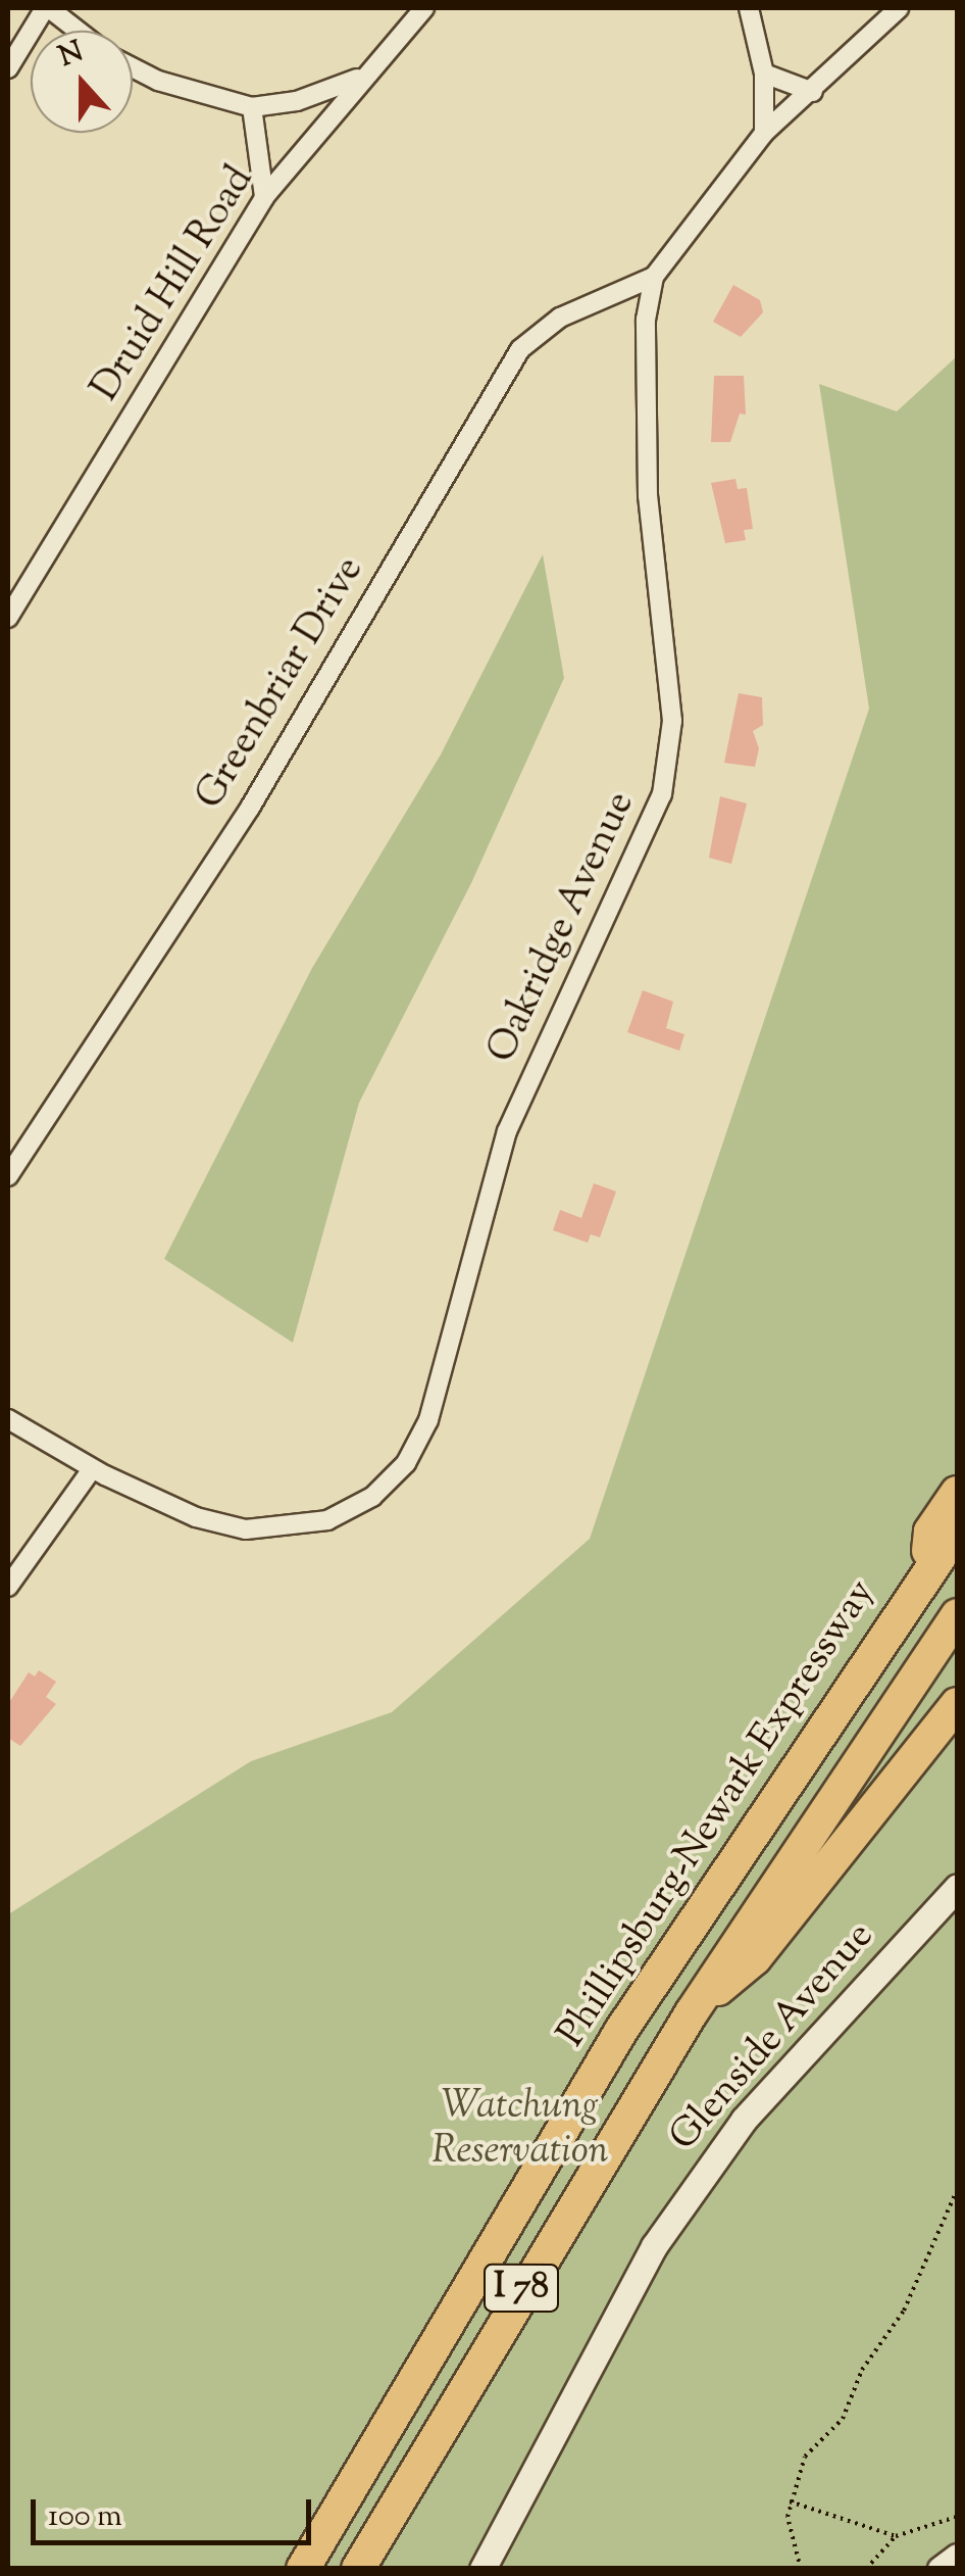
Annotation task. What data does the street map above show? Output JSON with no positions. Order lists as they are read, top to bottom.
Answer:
{
  "streets": {
    "highway": ["Phillipsburg-Newark Expressway", "I 78"],
    "main road": ["Glenside Avenue"],
    "street": ["Druid Hill Road", "Greenbriar Drive", "Oakridge Avenue"]
  },
  "crossings": [
    ["Greenbriar Drive", "Oakridge Avenue"]
  ],
  "parks": ["Watchung Reservation"],
  "scale_bar": "100 m",
  "north": "top"
}
